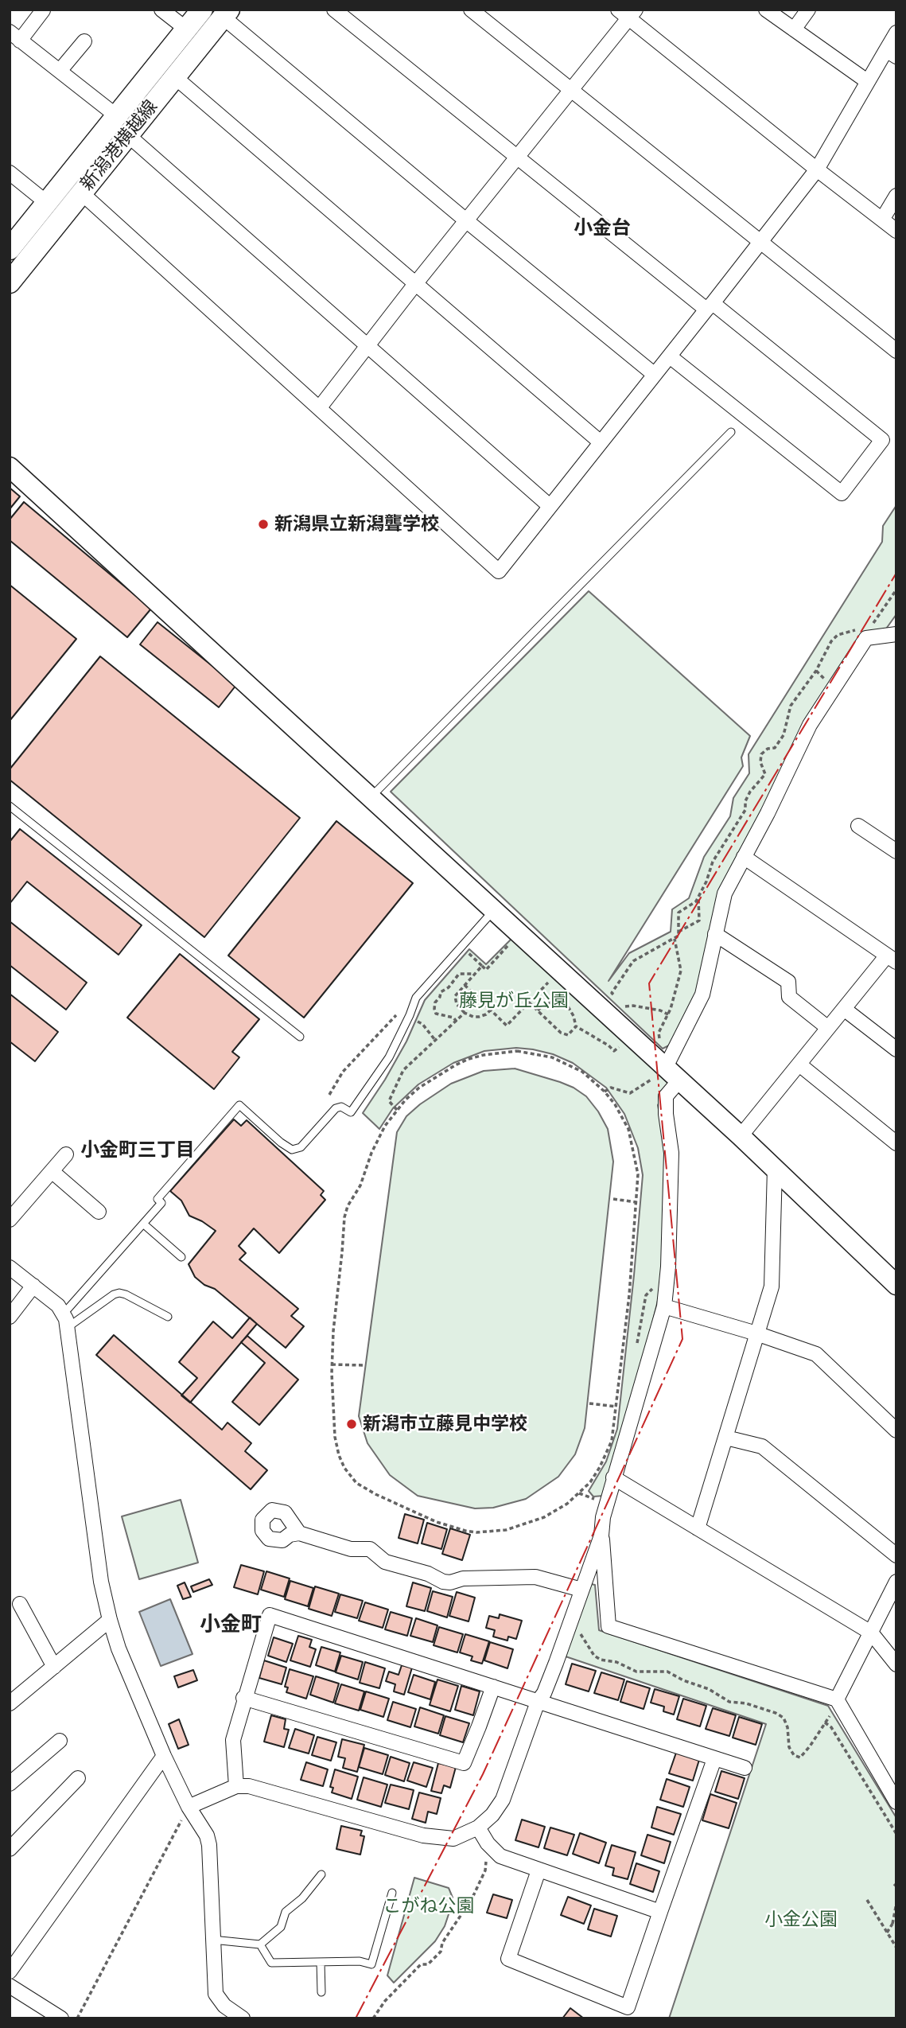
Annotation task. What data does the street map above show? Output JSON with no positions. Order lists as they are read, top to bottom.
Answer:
{
  "streets": {
    "main road": ["新潟港横越線"]
  },
  "districts": ["小金台", "小金町三丁目", "小金町"],
  "parks": ["藤見が丘公園", "こがね公園", "小金公園"],
  "places": ["新潟県立新潟聾学校", "新潟市立藤見中学校"]
}
